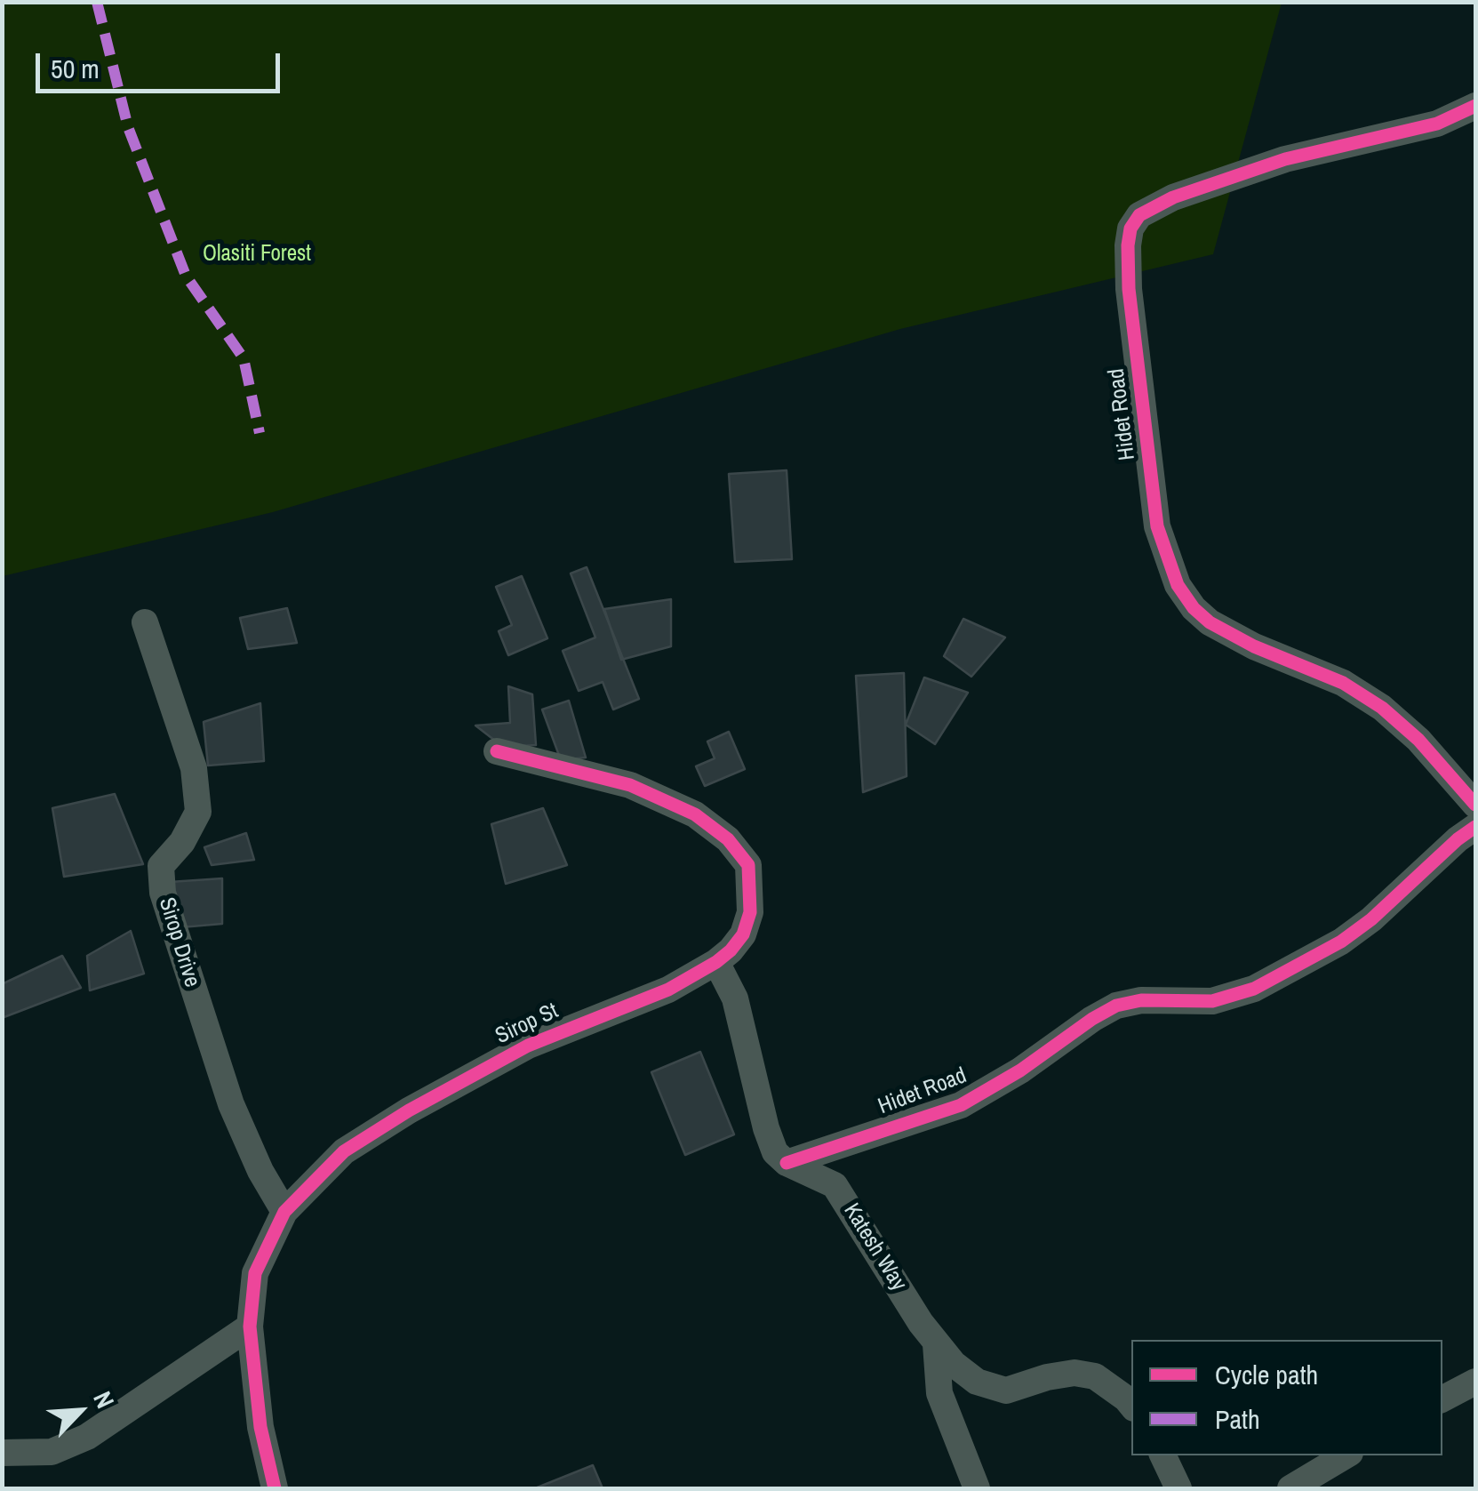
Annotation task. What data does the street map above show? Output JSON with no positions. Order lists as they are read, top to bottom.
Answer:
{
  "streets": {
    "street": [
      "Hidet Road",
      "Sirop Drive",
      "Sirop St",
      "Katesh Way"
    ]
  },
  "crossings": [
    ["Hidet Road", "Katesh Way"],
    ["Sirop Drive", "Sirop St"]
  ],
  "parks": ["Olasiti Forest"],
  "legend": ["Cycle path", "Path"],
  "scale_bar": "50 m",
  "north": "top right"
}
